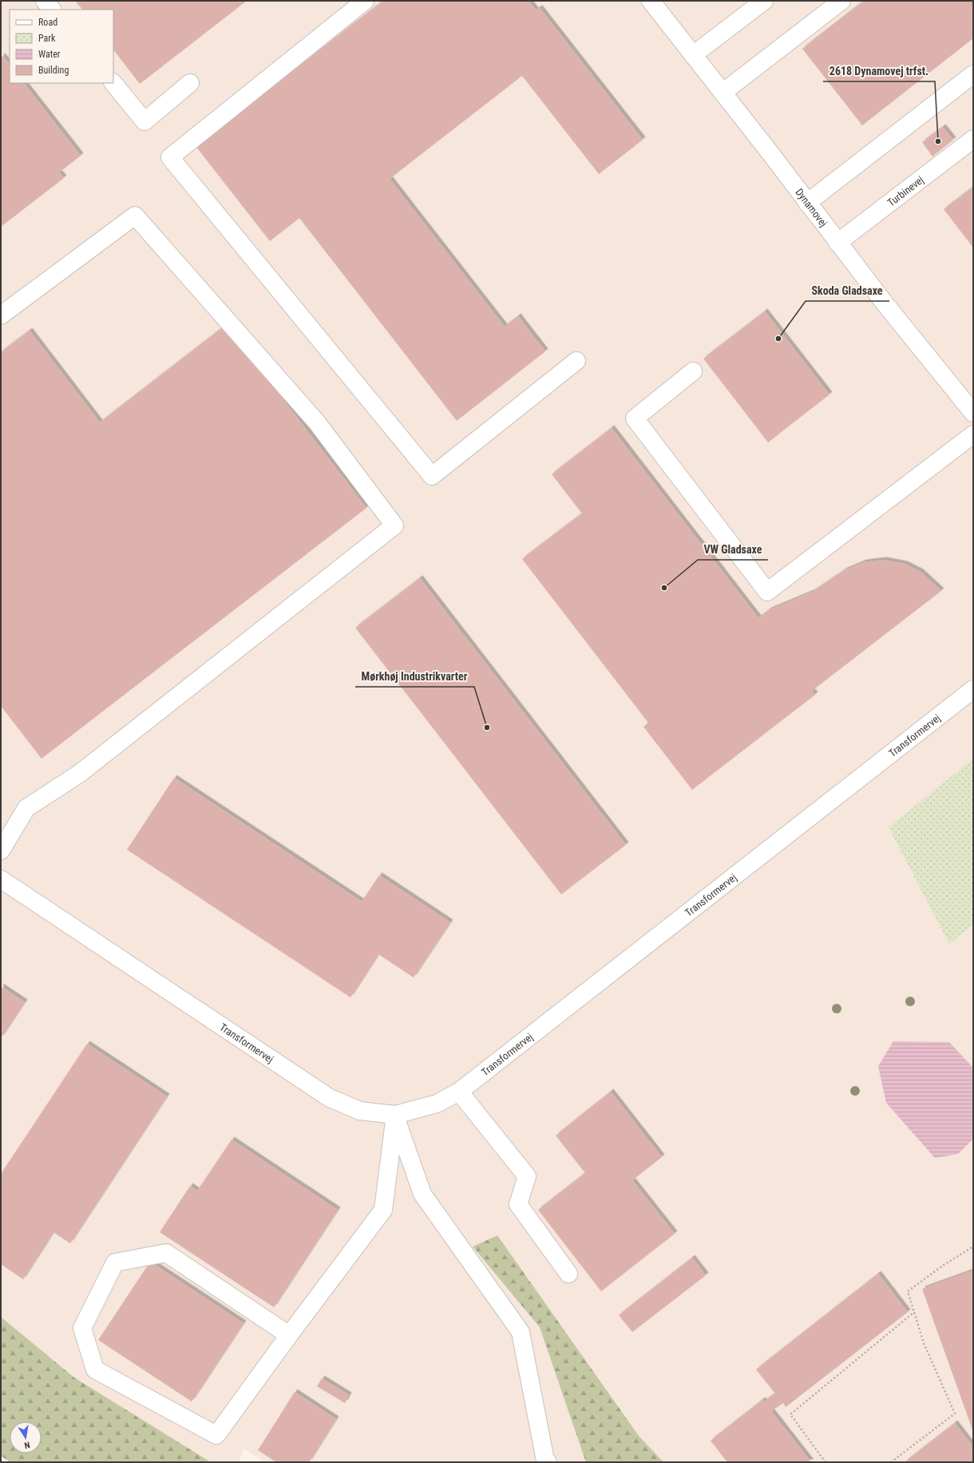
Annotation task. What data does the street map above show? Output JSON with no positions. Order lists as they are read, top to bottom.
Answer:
{
  "streets": {
    "street": ["Turbinevej", "Dynamovej", "Transformervej"]
  },
  "crossings": [
    ["Turbinevej", "Dynamovej"]
  ],
  "places": [
    "2618 Dynamovej trfst.",
    "Skoda Gladsaxe",
    "VW Gladsaxe",
    "Mørkhøj Industrikvarter"
  ],
  "legend": [
    "Road",
    "Park",
    "Water",
    "Building"
  ],
  "north": "bottom"
}
